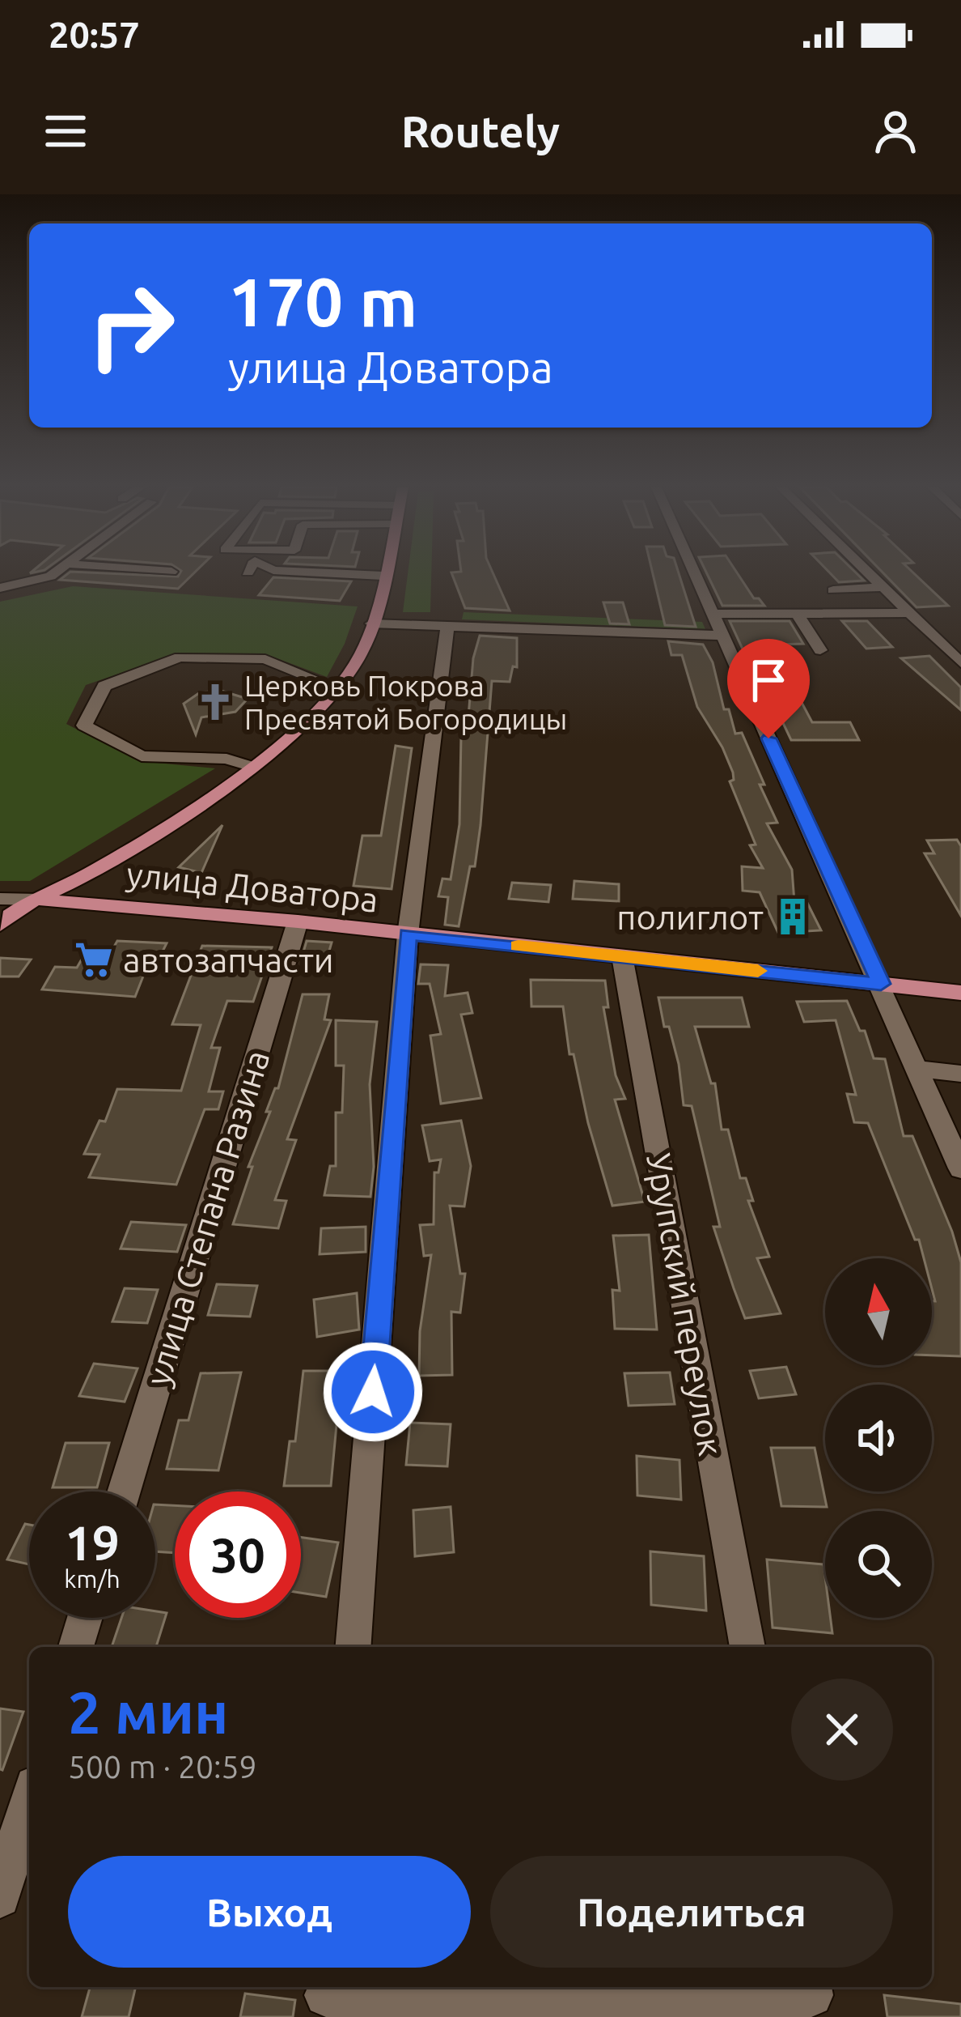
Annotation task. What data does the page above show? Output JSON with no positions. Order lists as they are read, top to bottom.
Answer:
{
  "streets": {
    "main road": ["улица Доватора"],
    "street": ["улица Степана Разина", "Урупский переулок"]
  },
  "crossings": [
    ["улица Доватора", "улица Степана Разина"],
    ["улица Доватора", "Урупский переулок"]
  ],
  "places": {
    "church": ["Церковь Покрова Пресвятой Богородицы"],
    "building": ["полиглот"],
    "supermarket": ["автозапчасти"]
  },
  "north": "top",
  "page": {
    "status": "20:57",
    "header": "Routely",
    "turn": ["170 m", "улица Доватора"],
    "speed": "19 km/h",
    "limit": "30",
    "heading": ["2 мин", "500 m · 20:59"],
    "buttons": ["Выход", "Поделиться"]
  }
}
